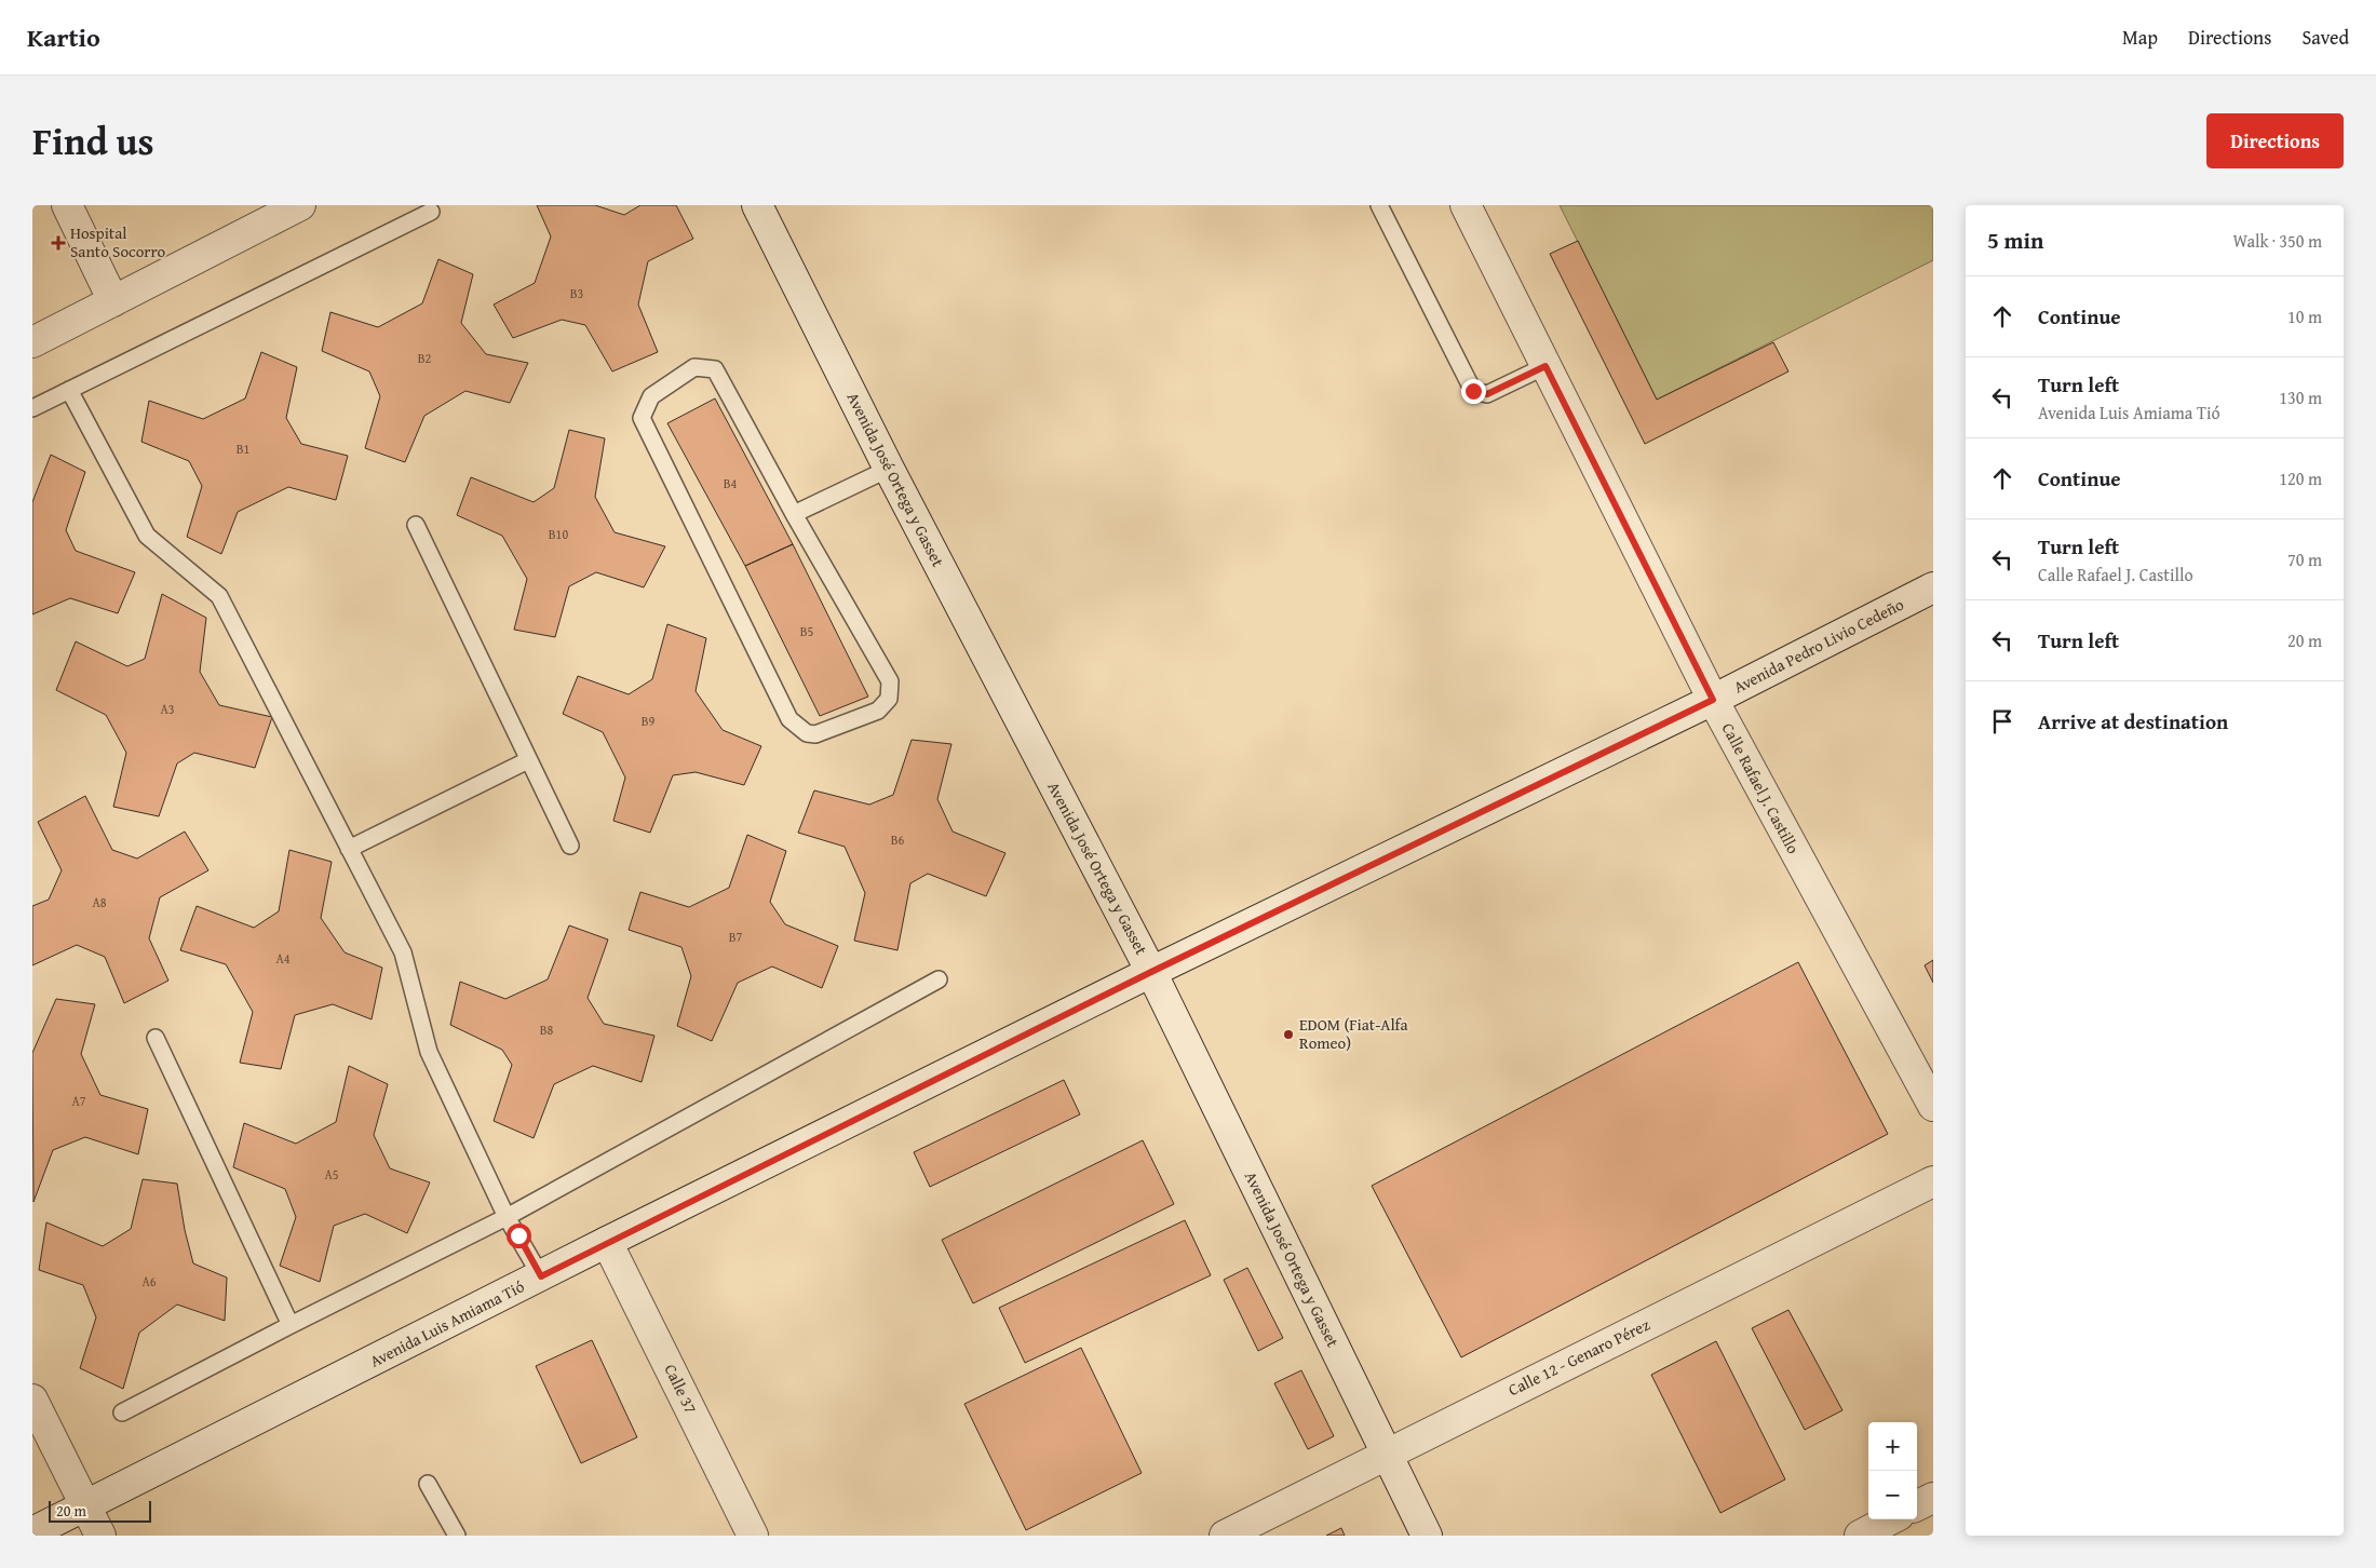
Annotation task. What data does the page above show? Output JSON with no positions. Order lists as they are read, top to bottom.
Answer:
{
  "streets": {
    "main road": [
      "Avenida José Ortega y Gasset",
      "Avenida Pedro Livio Cedeño",
      "Calle Rafael J. Castillo",
      "Avenida Luis Amiama Tió",
      "Calle 12 - Genaro Pérez",
      "Calle 37"
    ]
  },
  "crossings": [
    ["Avenida José Ortega y Gasset", "Avenida Pedro Livio Cedeño"],
    ["Avenida José Ortega y Gasset", "Avenida Luis Amiama Tió"],
    ["Avenida José Ortega y Gasset", "Calle 12 - Genaro Pérez"],
    ["Avenida Pedro Livio Cedeño", "Calle Rafael J. Castillo"],
    ["Avenida Pedro Livio Cedeño", "Avenida Luis Amiama Tió"],
    ["Avenida Luis Amiama Tió", "Calle 37"]
  ],
  "places": {
    "health": ["Hospital Santo Socorro"],
    "other": ["EDOM (Fiat-Alfa Romeo)"]
  },
  "house_numbers": [
    "B3",
    "B2",
    "B1",
    "B4",
    "B10",
    "B5",
    "A3",
    "B9",
    "B6",
    "A8",
    "B7",
    "A4",
    "B8",
    "A7",
    "A5",
    "A6"
  ],
  "scale_bar": "20 m",
  "page": {
    "header": "Kartio",
    "nav": ["Map", "Directions", "Saved"],
    "title": "Find us",
    "buttons": "Directions",
    "heading": ["5 min", "Walk · 350 m"],
    "list": [
      ["Continue", "10 m"],
      ["Turn left", "Avenida Luis Amiama Tió", "130 m"],
      ["Continue", "120 m"],
      ["Turn left", "Calle Rafael J. Castillo", "70 m"],
      ["Turn left", "20 m"],
      "Arrive at destination"
    ],
    "map_buttons": ["+", "−"],
    "scale": "20 m"
  }
}
